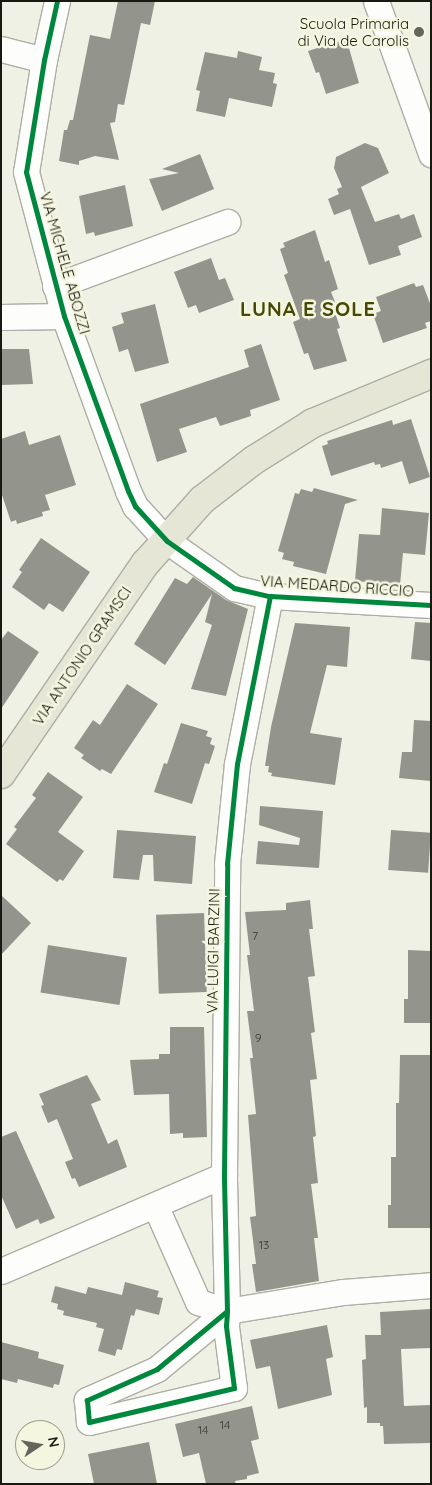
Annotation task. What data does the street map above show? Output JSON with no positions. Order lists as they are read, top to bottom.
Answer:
{
  "streets": {
    "main road": ["VIA ANTONIO GRAMSCI"],
    "street": ["VIA MICHELE ABOZZI", "VIA MEDARDO RICCIO", "VIA LUIGI BARZINI"]
  },
  "crossings": [
    ["VIA MICHELE ABOZZI", "VIA MEDARDO RICCIO"],
    ["VIA MICHELE ABOZZI", "VIA ANTONIO GRAMSCI"],
    ["VIA MEDARDO RICCIO", "VIA ANTONIO GRAMSCI"],
    ["VIA MEDARDO RICCIO", "VIA LUIGI BARZINI"]
  ],
  "districts": ["LUNA E SOLE"],
  "places": ["Scuola Primaria di Via de Carolis"],
  "house_numbers": [
    "7",
    "9",
    "13",
    "14",
    "14"
  ],
  "north": "right"
}
